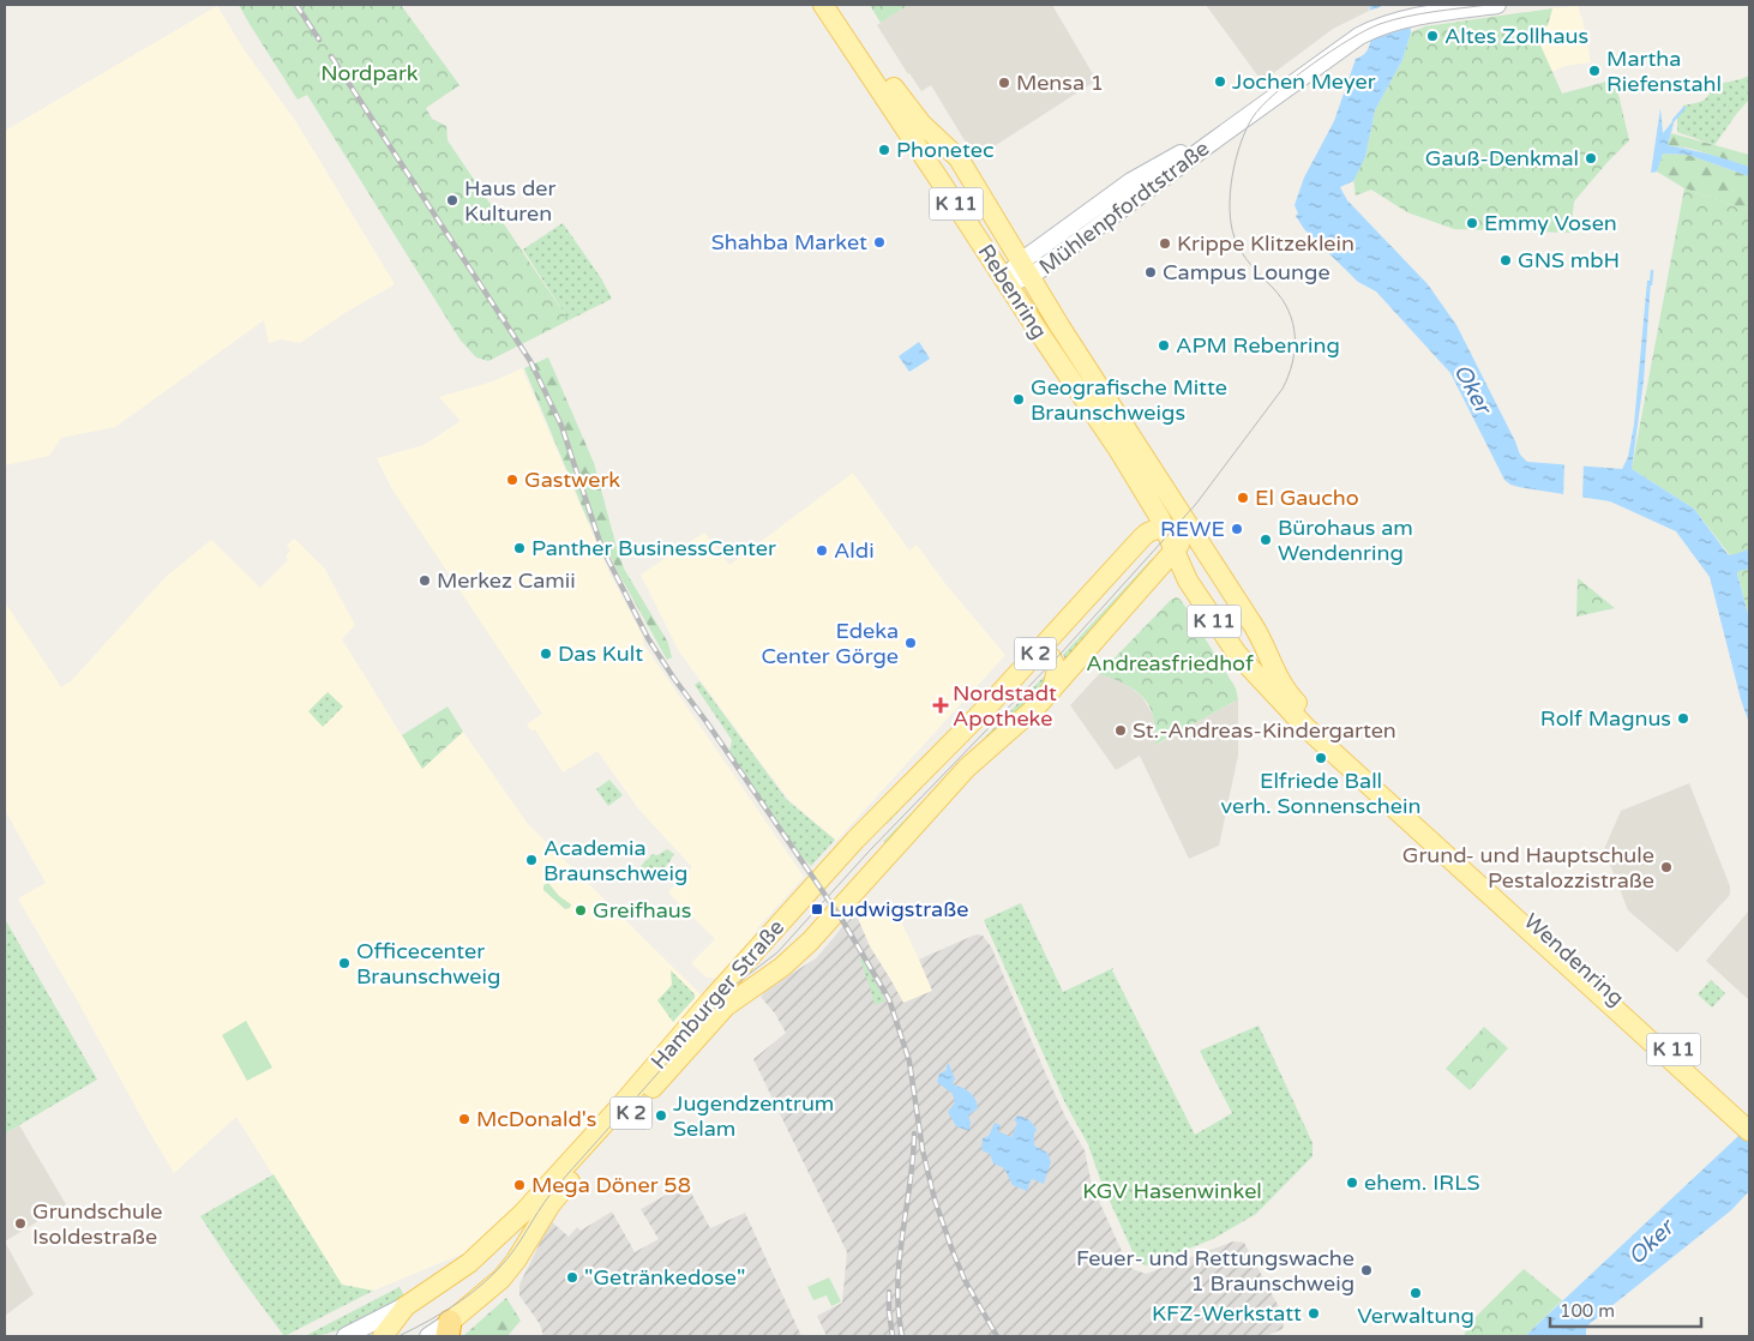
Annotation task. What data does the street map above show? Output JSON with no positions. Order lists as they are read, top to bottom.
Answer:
{
  "streets": {
    "main road": [
      "K 11",
      "Mühlenpfordtstraße",
      "Rebenring",
      "K 2",
      "Wendenring",
      "Hamburger Straße"
    ]
  },
  "crossings": [
    ["K 11", "Wendenring"],
    ["Mühlenpfordtstraße", "Rebenring"],
    ["Rebenring", "Wendenring"],
    ["Rebenring", "Hamburger Straße"],
    ["Wendenring", "Hamburger Straße"]
  ],
  "water": ["Oker"],
  "parks": ["Nordpark", "Andreasfriedhof", "KGV Hasenwinkel"],
  "places": {
    "other": [
      "Altes Zollhaus",
      "Martha Riefenstahl",
      "Jochen Meyer",
      "Mensa 1",
      "Phonetec",
      "Gauß-Denkmal",
      "Haus der Kulturen",
      "Emmy Vosen",
      "Shahba Market",
      "Krippe Klitzeklein",
      "GNS mbH",
      "Campus Lounge",
      "APM Rebenring",
      "Geografische Mitte Braunschweigs",
      "Gastwerk",
      "El Gaucho",
      "REWE",
      "Bürohaus am Wendenring",
      "Panther BusinessCenter",
      "Aldi",
      "Merkez Camii",
      "Edeka Center Görge",
      "Das Kult",
      "Rolf Magnus",
      "St.-Andreas-Kindergarten",
      "Elfriede Ball verh. Sonnenschein",
      "Academia Braunschweig",
      "Grund- und Hauptschule Pestalozzistraße",
      "Greifhaus",
      "Officecenter Braunschweig",
      "Jugendzentrum Selam",
      "McDonald's",
      "ehem. IRLS",
      "Mega Döner 58",
      "Grundschule Isoldestraße",
      "Feuer- und Rettungswache 1 Braunschweig",
      "\"Getränkedose\"",
      "Verwaltung",
      "KFZ-Werkstatt"
    ],
    "health": ["Nordstadt Apotheke"],
    "transit": ["Ludwigstraße"]
  },
  "scale_bar": "100 m"
}
